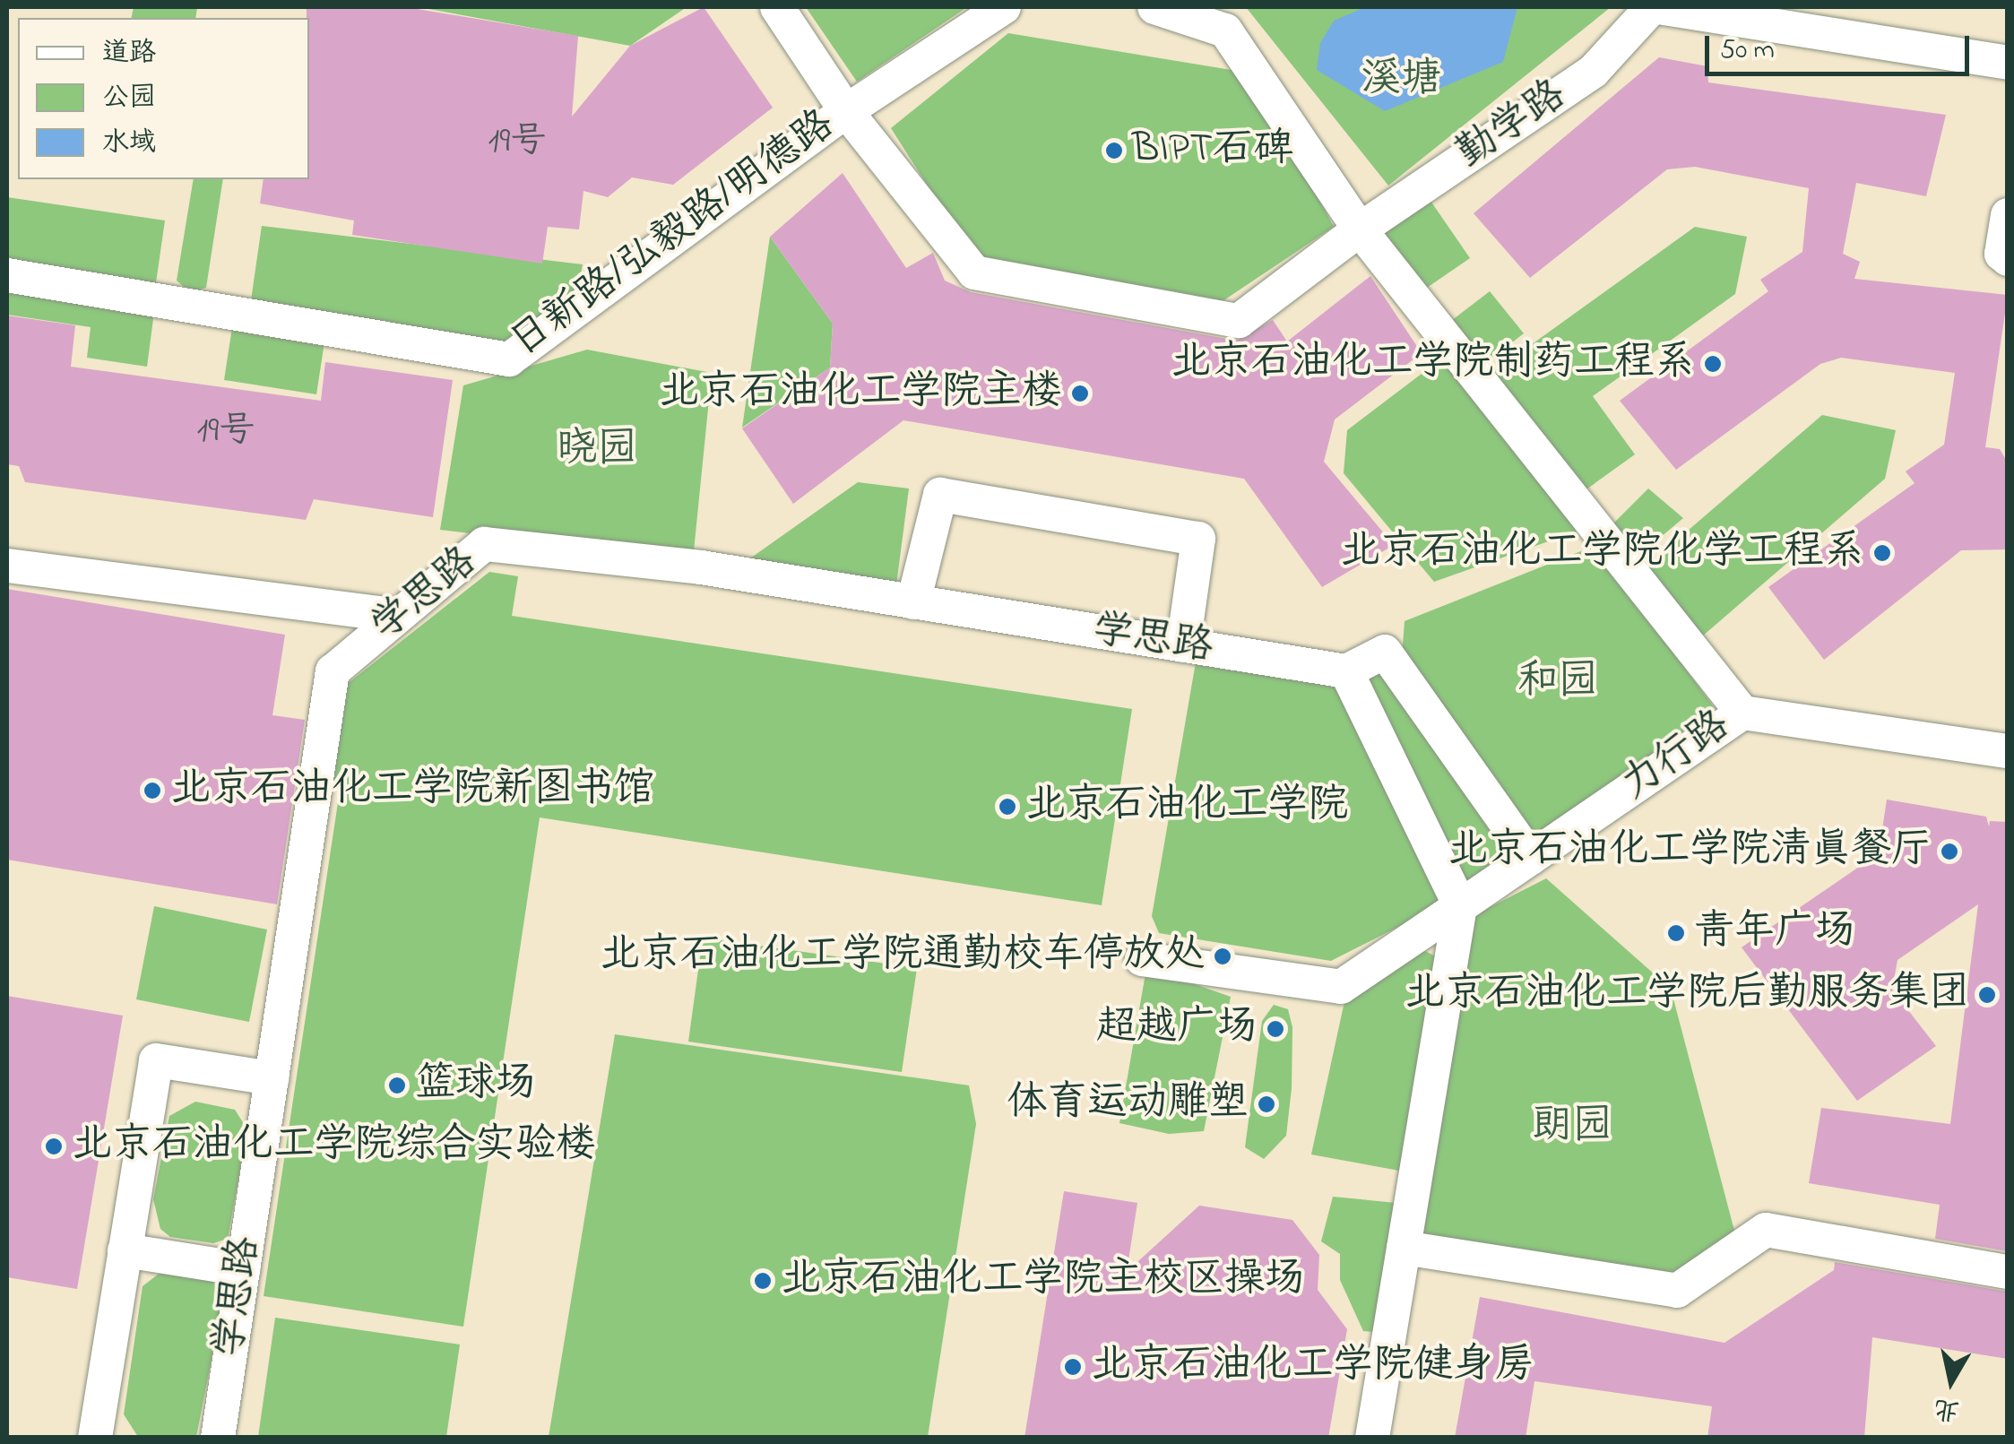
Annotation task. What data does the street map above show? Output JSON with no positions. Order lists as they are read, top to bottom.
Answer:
{
  "streets": {
    "street": [
      "勤学路",
      "日新路/弘毅路/明德路",
      "学思路",
      "力行路"
    ]
  },
  "crossings": [
    ["勤学路", "日新路/弘毅路/明德路"],
    ["勤学路", "力行路"]
  ],
  "parks": [
    "溪塘",
    "晓园",
    "和园",
    "朗园"
  ],
  "places": [
    "BIPT石碑",
    "北京石油化工学院制药工程系",
    "北京石油化工学院主楼",
    "北京石油化工学院化学工程系",
    "北京石油化工学院新图书馆",
    "北京石油化工学院",
    "北京石油化工学院清真餐厅",
    "青年广场",
    "北京石油化工学院通勤校车停放处",
    "北京石油化工学院后勤服务集团",
    "超越广场",
    "篮球场",
    "体育运动雕塑",
    "北京石油化工学院综合实验楼",
    "北京石油化工学院主校区操场",
    "北京石油化工学院健身房"
  ],
  "house_numbers": ["19号", "19号"],
  "legend": ["道路", "公园", "水域"],
  "scale_bar": "50 m",
  "north": "bottom"
}
